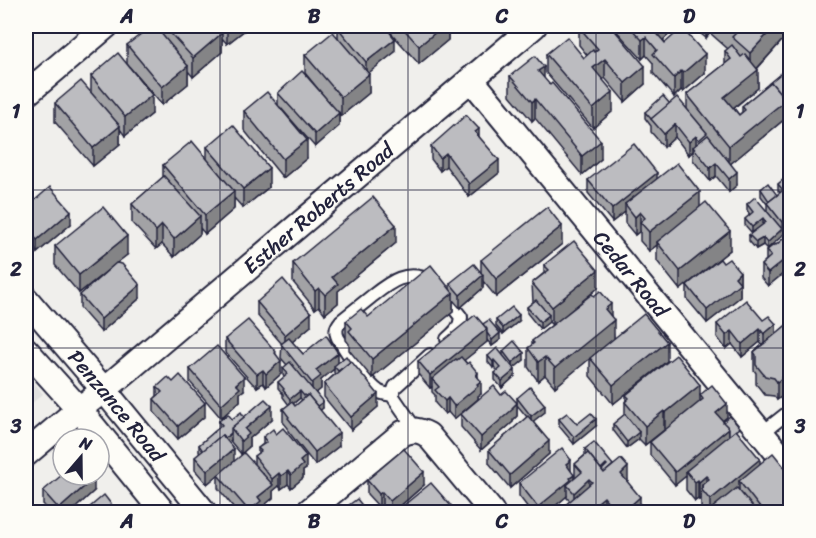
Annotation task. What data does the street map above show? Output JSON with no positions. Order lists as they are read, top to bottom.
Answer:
{
  "streets": {
    "street": ["Esther Roberts Road", "Cedar Road", "Penzance Road"]
  },
  "crossings": [
    ["Esther Roberts Road", "Cedar Road"],
    ["Esther Roberts Road", "Penzance Road"]
  ],
  "north": "top",
  "grid": {
    "columns": [
      "A",
      "B",
      "C",
      "D"
    ],
    "rows": ["1", "2", "3"]
  }
}
